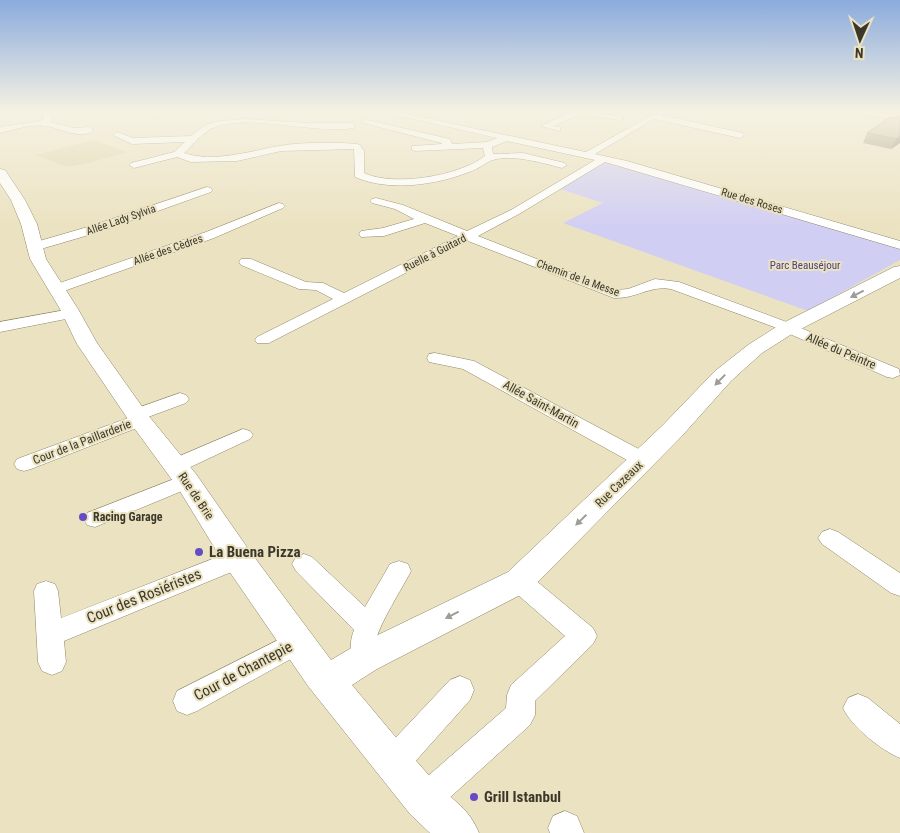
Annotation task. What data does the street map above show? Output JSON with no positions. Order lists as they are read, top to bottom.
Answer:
{
  "streets": {
    "street": [
      "Rue des Roses",
      "Allée Lady Sylvia",
      "Allée des Cèdres",
      "Ruelle à Guitard",
      "Chemin de la Messe",
      "Allée du Peintre",
      "Allée Saint-Martin",
      "Cour de la Paillarderie",
      "Rue Cazeaux",
      "Rue de Brie",
      "Cour des Rosiéristes",
      "Cour de Chantepie"
    ]
  },
  "crossings": [
    ["Rue des Roses", "Ruelle à Guitard"],
    ["Allée Lady Sylvia", "Rue de Brie"],
    ["Allée des Cèdres", "Rue de Brie"],
    ["Ruelle à Guitard", "Chemin de la Messe"],
    ["Chemin de la Messe", "Allée du Peintre"],
    ["Chemin de la Messe", "Rue Cazeaux"],
    ["Allée du Peintre", "Rue Cazeaux"],
    ["Allée Saint-Martin", "Rue Cazeaux"],
    ["Cour de la Paillarderie", "Rue de Brie"],
    ["Rue Cazeaux", "Rue de Brie"],
    ["Rue de Brie", "Cour des Rosiéristes"],
    ["Rue de Brie", "Cour de Chantepie"]
  ],
  "one_way": ["Rue Cazeaux"],
  "parks": ["Parc Beauséjour"],
  "places": ["Racing Garage", "La Buena Pizza", "Grill Istanbul"],
  "north": "bottom"
}
